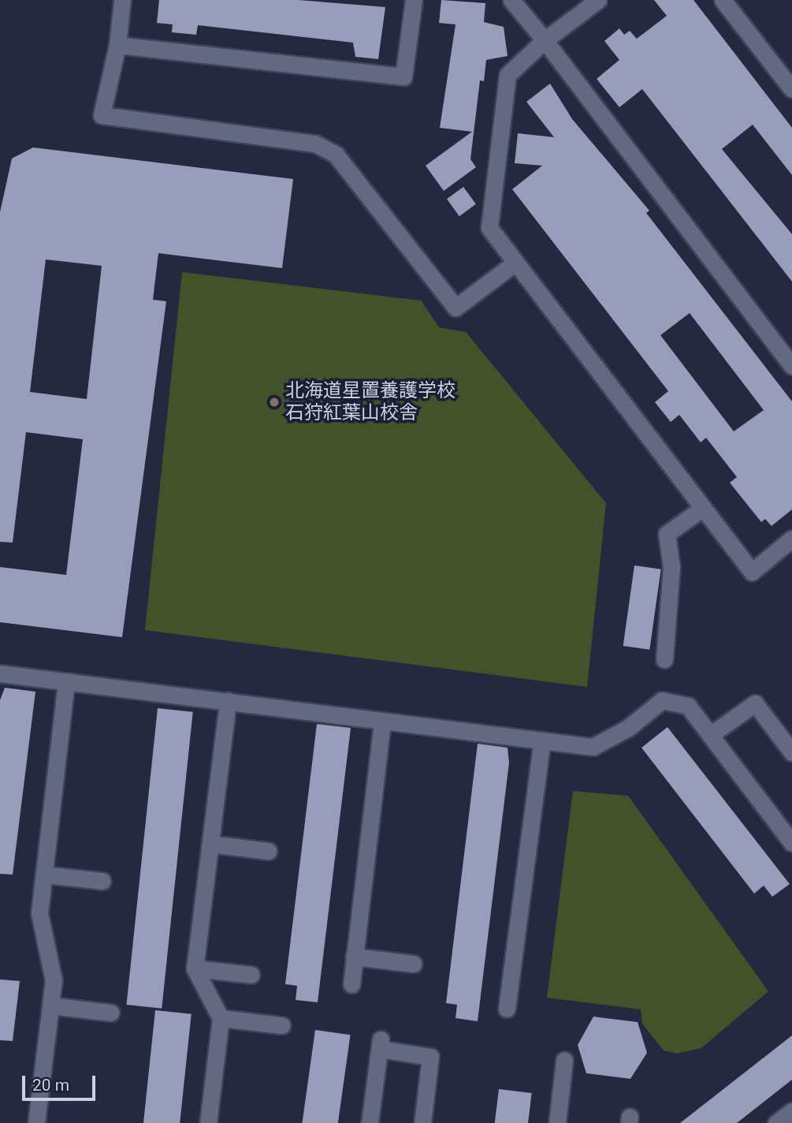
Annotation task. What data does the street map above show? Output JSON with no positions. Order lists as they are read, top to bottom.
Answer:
{
  "places": ["北海道星置養護学校 石狩紅葉山校舎"],
  "scale_bar": "20 m"
}
